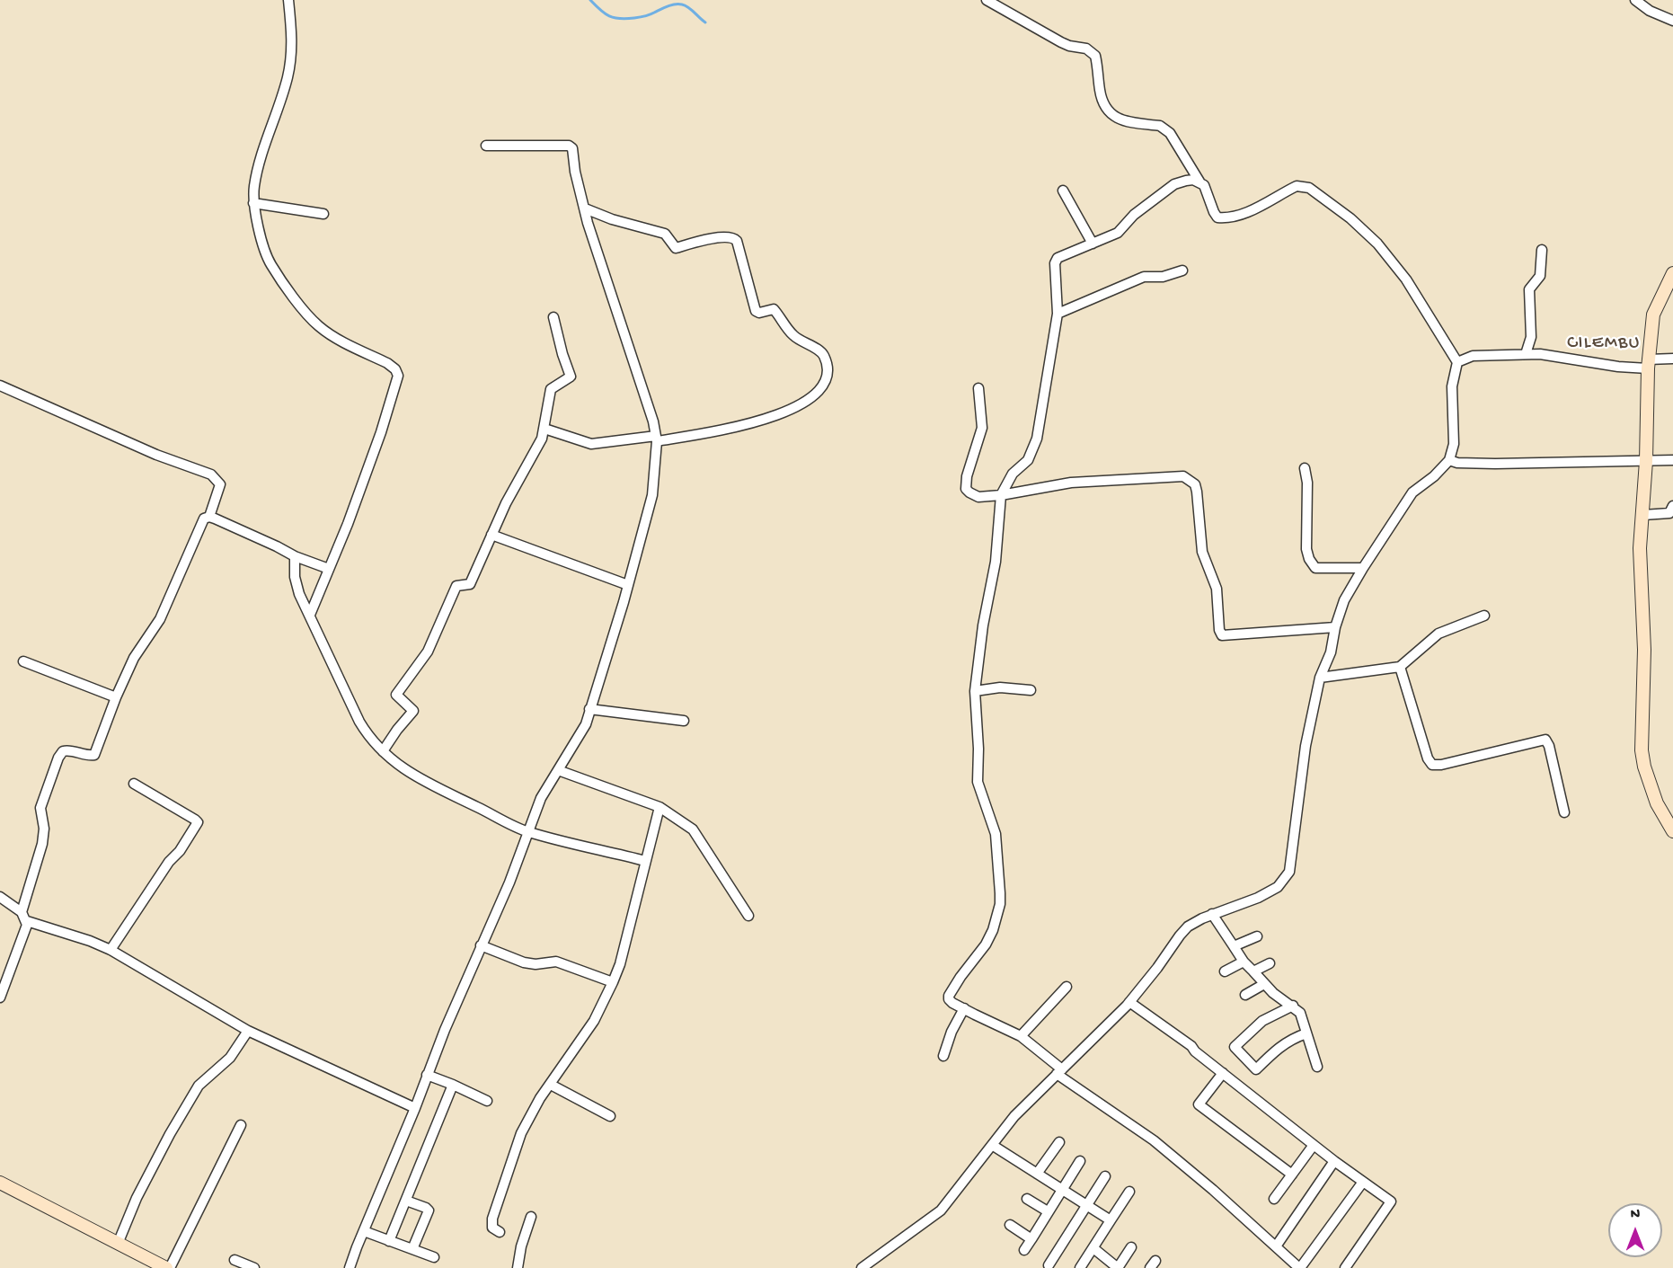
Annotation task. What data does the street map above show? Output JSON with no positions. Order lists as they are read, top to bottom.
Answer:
{
  "districts": ["CILEMBU"],
  "north": "top"
}
